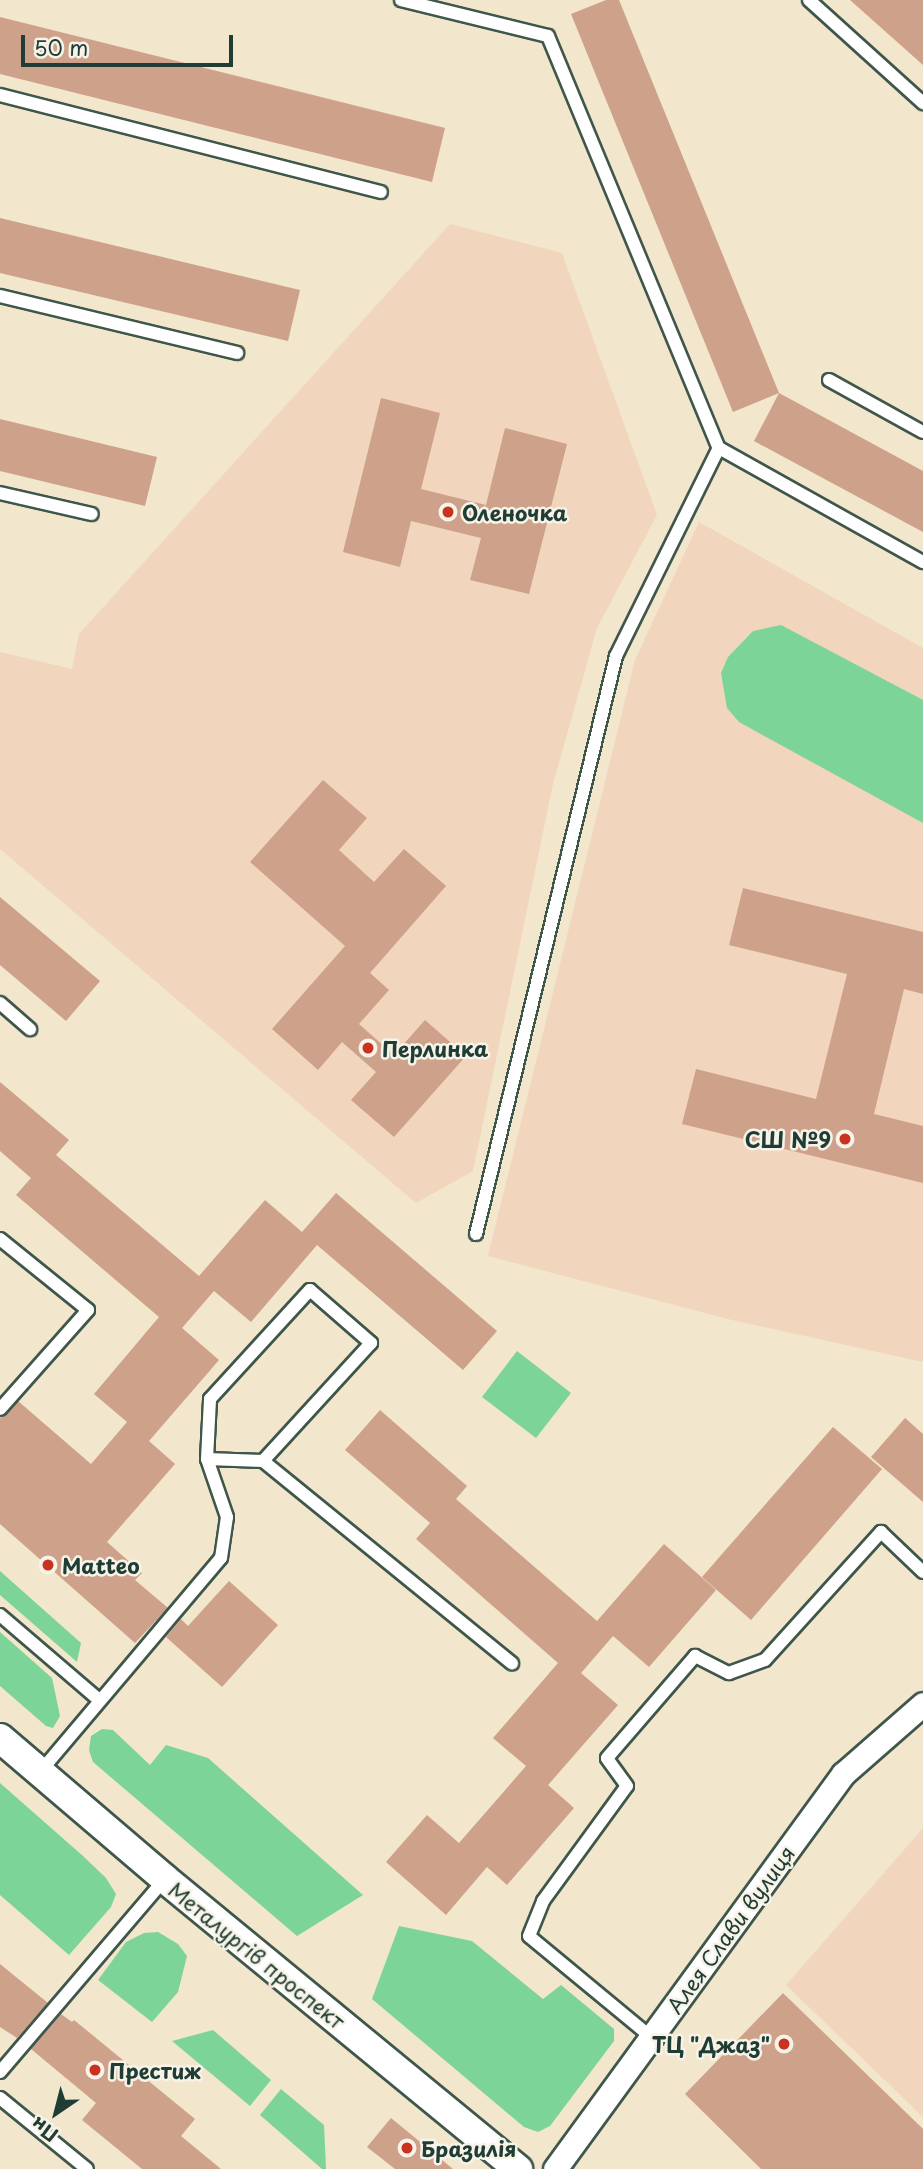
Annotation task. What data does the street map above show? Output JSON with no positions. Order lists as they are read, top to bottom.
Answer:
{
  "streets": {
    "street": ["Алея Слави вулиця", "Металургів проспект"]
  },
  "places": [
    "Оленочка",
    "Перлинка",
    "СШ №9",
    "Matteo",
    "ТЦ \"Джаз\"",
    "Престиж",
    "Бразилія"
  ],
  "scale_bar": "50 m",
  "north": "bottom left"
}
